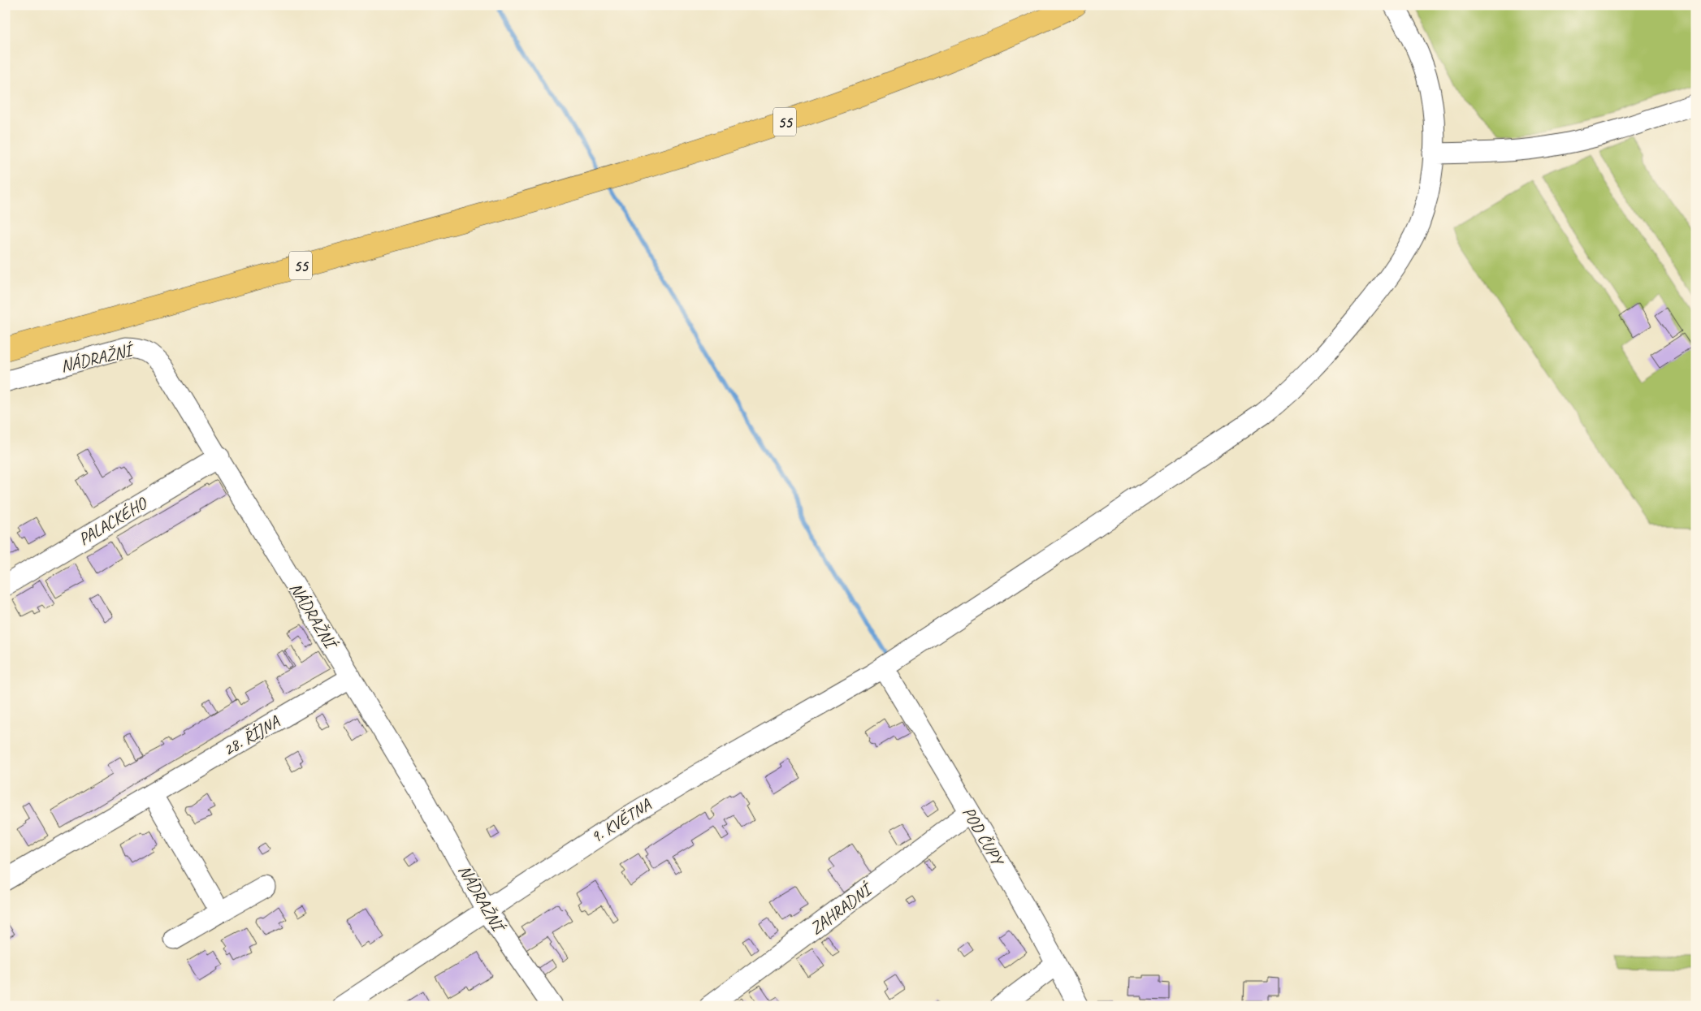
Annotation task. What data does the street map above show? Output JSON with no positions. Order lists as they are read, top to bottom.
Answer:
{
  "streets": {
    "main road": ["55"],
    "street": [
      "NÁDRAŽNÍ",
      "PALACKÉHO",
      "28. ŘÍJNA",
      "9. KVĚTNA",
      "POD ČUPY",
      "ZAHRADNÍ"
    ]
  },
  "crossings": [
    ["NÁDRAŽNÍ", "PALACKÉHO"],
    ["NÁDRAŽNÍ", "28. ŘÍJNA"],
    ["NÁDRAŽNÍ", "9. KVĚTNA"],
    ["9. KVĚTNA", "POD ČUPY"],
    ["POD ČUPY", "ZAHRADNÍ"]
  ]
}
